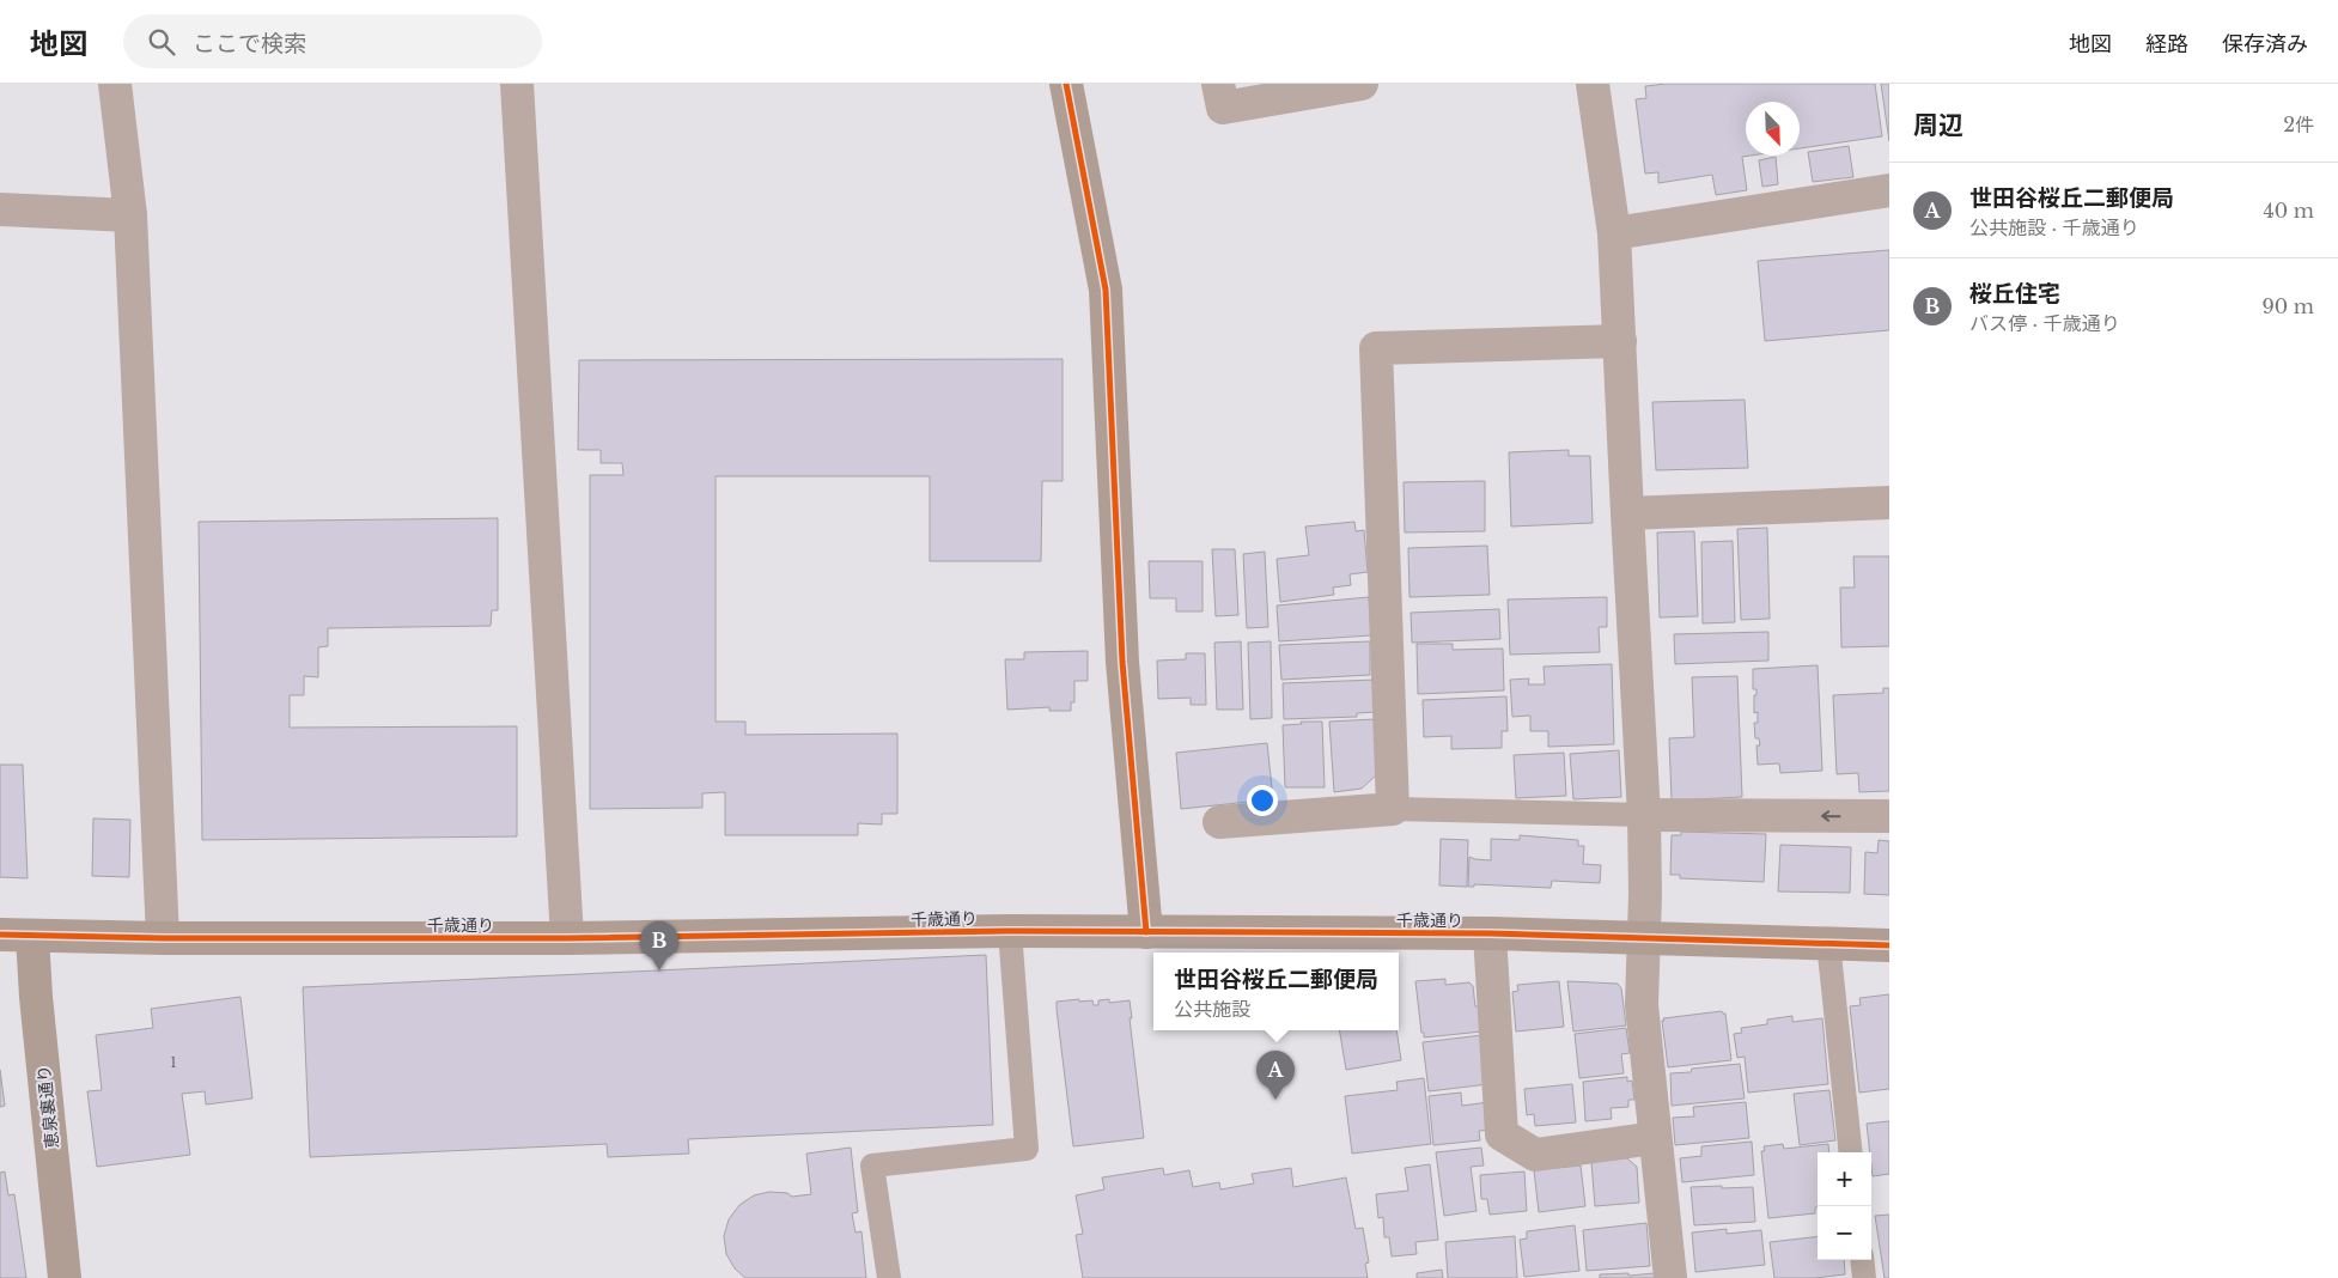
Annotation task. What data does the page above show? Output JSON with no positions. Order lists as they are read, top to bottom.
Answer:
{
  "streets": {
    "street": ["千歳通り", "恵泉裏通り"]
  },
  "crossings": [
    ["千歳通り", "恵泉裏通り"]
  ],
  "house_numbers": ["1"],
  "north": "bottom right",
  "page": {
    "header": "地図",
    "search": "ここで検索",
    "nav": ["地図", "経路", "保存済み"],
    "heading": ["周辺", "2件"],
    "list": [
      {
        "mark": "A",
        "name": "世田谷桜丘二郵便局",
        "note": "公共施設 · 千歳通り",
        "value": "40 m"
      },
      {
        "mark": "B",
        "name": "桜丘住宅",
        "note": "バス停 · 千歳通り",
        "value": "90 m"
      }
    ],
    "pins": ["B", "A"],
    "popup": ["世田谷桜丘二郵便局", "公共施設"],
    "map_buttons": ["+", "−"]
  }
}
